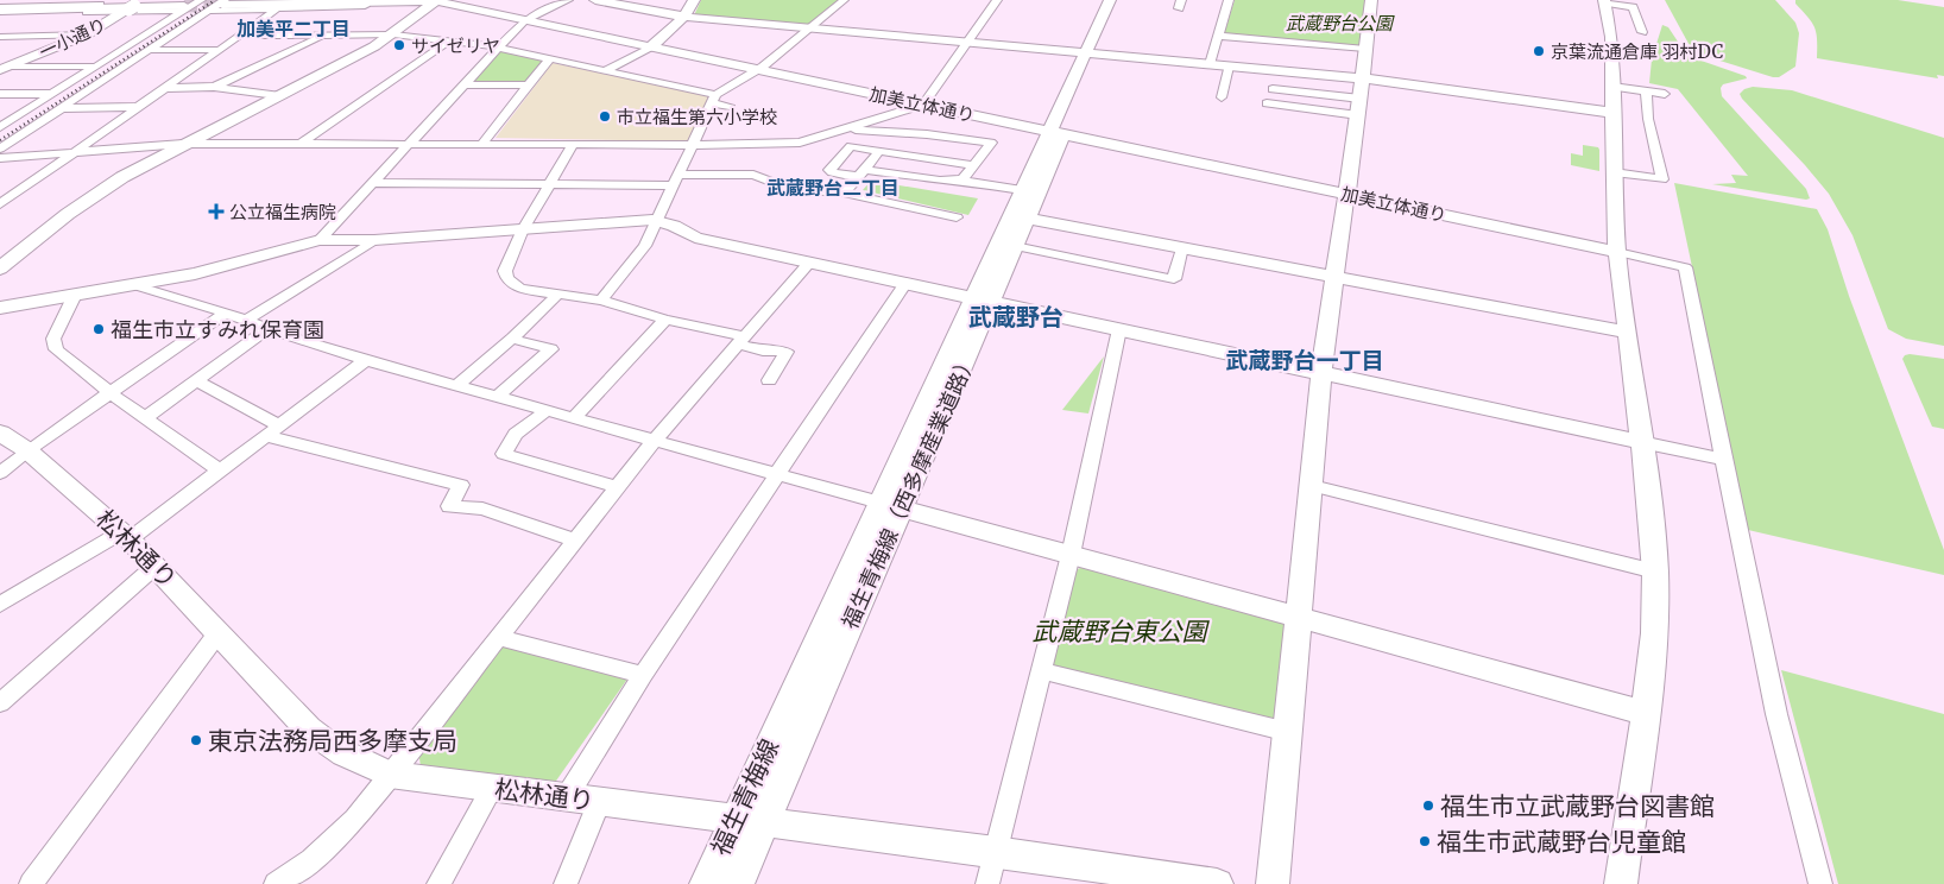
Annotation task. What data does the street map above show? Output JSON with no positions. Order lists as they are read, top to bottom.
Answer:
{
  "streets": {
    "street": [
      "一小通り",
      "加美立体通り",
      "福生青梅線（西多摩産業道路）",
      "松林通り",
      "福生青梅線"
    ]
  },
  "crossings": [
    ["加美立体通り", "福生青梅線（西多摩産業道路）"],
    ["福生青梅線（西多摩産業道路）", "松林通り"],
    ["福生青梅線（西多摩産業道路）", "福生青梅線"],
    ["松林通り", "福生青梅線"]
  ],
  "districts": [
    "加美平二丁目",
    "武蔵野台二丁目",
    "武蔵野台",
    "武蔵野台一丁目"
  ],
  "parks": ["武蔵野台公園", "武蔵野台東公園"],
  "places": {
    "other": [
      "サイゼリヤ",
      "京葉流通倉庫 羽村DC",
      "市立福生第六小学校",
      "福生市立すみれ保育園",
      "東京法務局西多摩支局",
      "福生市立武蔵野台図書館",
      "福生市武蔵野台児童館"
    ],
    "health": ["公立福生病院"]
  }
}
